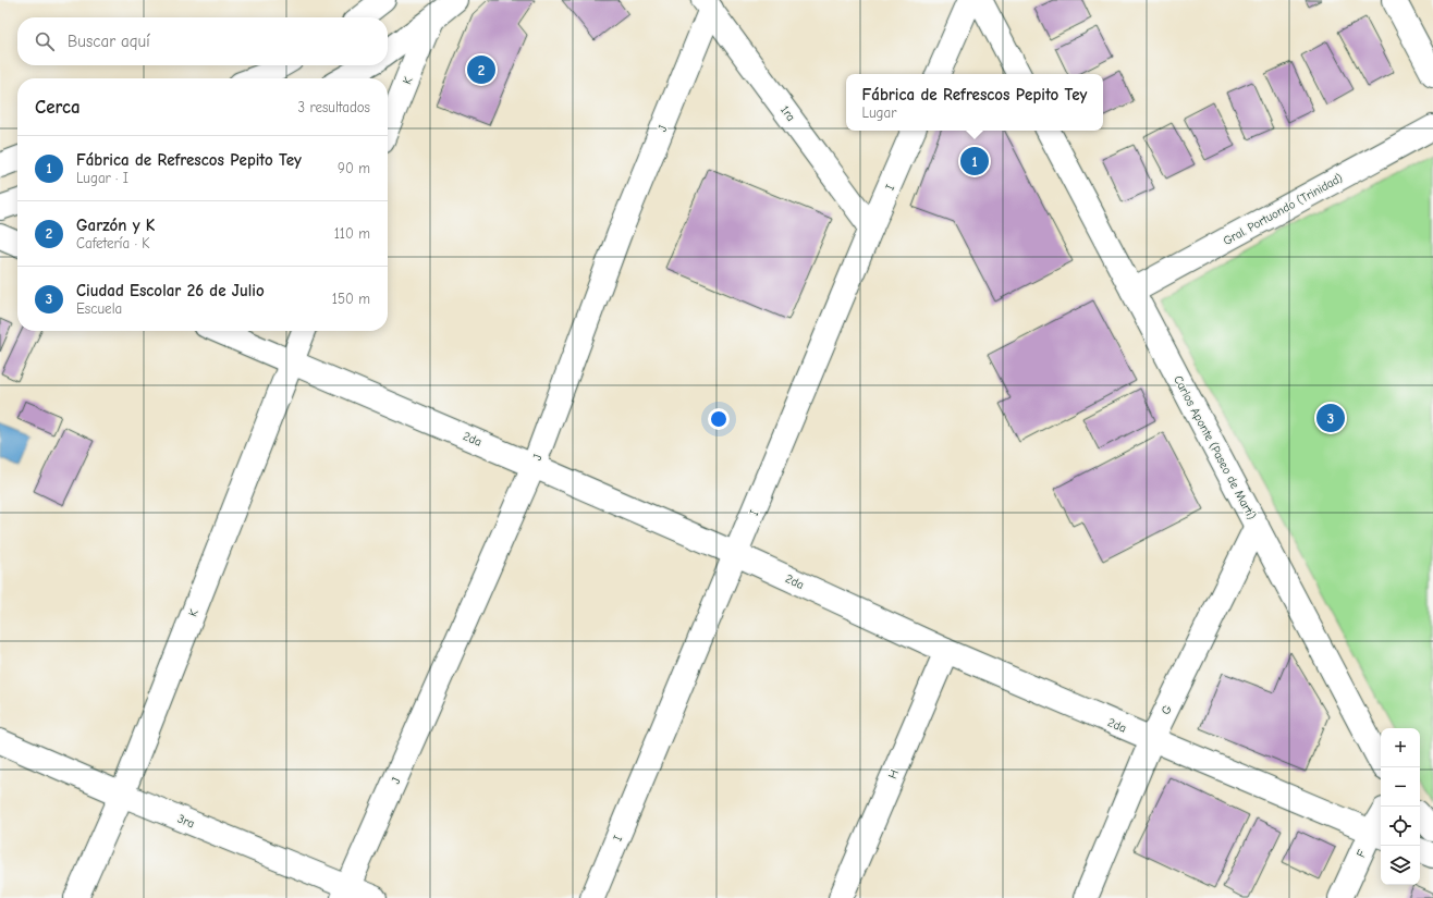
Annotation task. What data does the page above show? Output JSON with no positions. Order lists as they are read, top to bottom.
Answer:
{
  "streets": {
    "street": [
      "K",
      "1ra",
      "J",
      "I",
      "Gral. Portuondo (Trinidad)",
      "2da",
      "Carlos Aponte (Paseo de Martí)",
      "G",
      "H",
      "3ra",
      "F"
    ]
  },
  "crossings": [
    ["K", "2da"],
    ["K", "3ra"],
    ["1ra", "J"],
    ["1ra", "I"],
    ["J", "2da"],
    ["J", "3ra"],
    ["I", "2da"],
    ["Gral. Portuondo (Trinidad)", "Carlos Aponte (Paseo de Martí)"],
    ["2da", "G"],
    ["2da", "H"],
    ["2da", "F"],
    ["Carlos Aponte (Paseo de Martí)", "G"]
  ],
  "page": {
    "search": "Buscar aquí",
    "pins": ["2", "1", "3"],
    "popup": ["Fábrica de Refrescos Pepito Tey", "Lugar"],
    "heading": ["Cerca", "3 resultados"],
    "list": [
      {
        "mark": "1",
        "name": "Fábrica de Refrescos Pepito Tey",
        "note": "Lugar · I",
        "value": "90 m"
      },
      {
        "mark": "2",
        "name": "Garzón y K",
        "note": "Cafetería · K",
        "value": "110 m"
      },
      {
        "mark": "3",
        "name": "Ciudad Escolar 26 de Julio",
        "note": "Escuela",
        "value": "150 m"
      }
    ],
    "map_buttons": ["+", "−"]
  }
}
